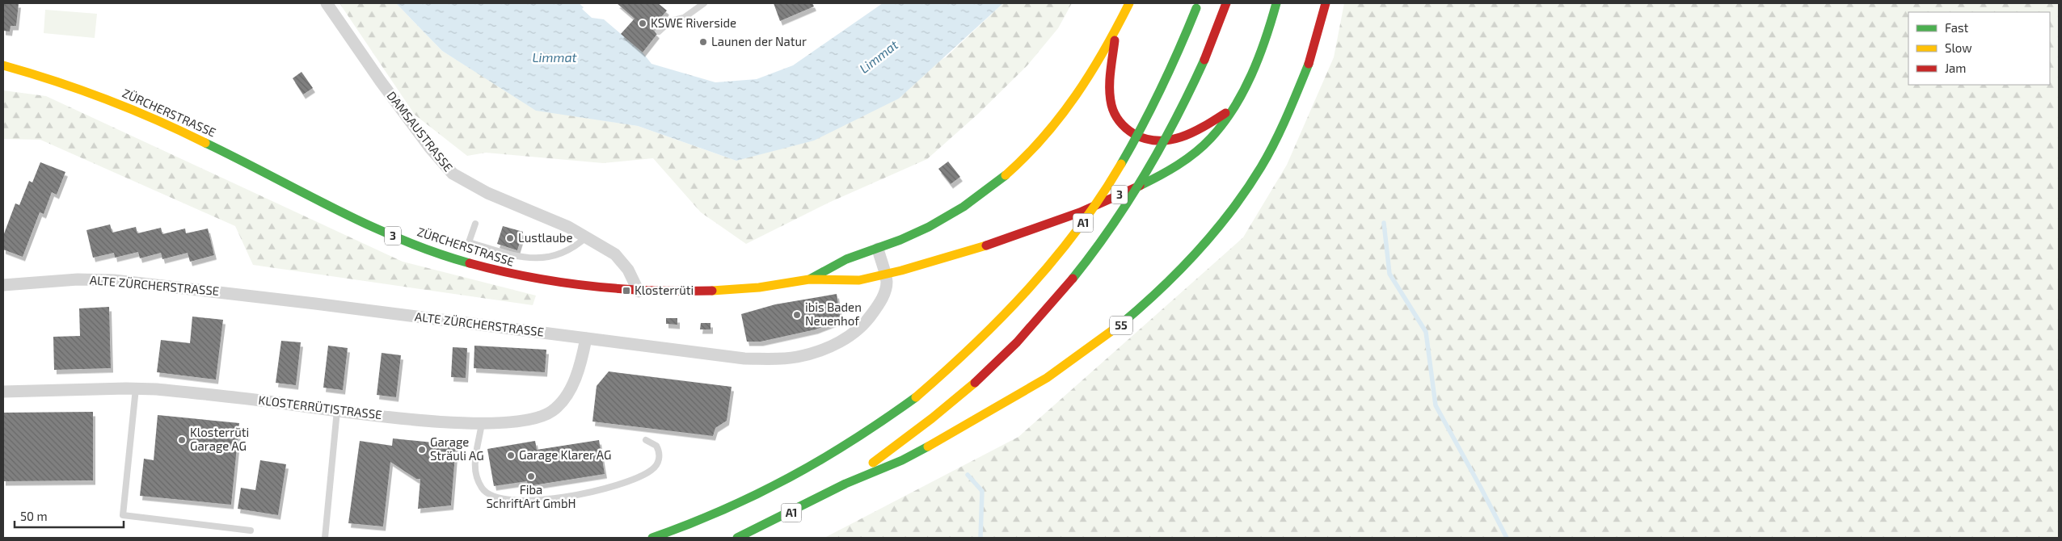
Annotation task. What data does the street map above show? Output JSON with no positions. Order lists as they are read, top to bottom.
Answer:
{
  "streets": {
    "main road": [
      "ZÜRCHERSTRASSE",
      "3",
      "A1",
      "55"
    ],
    "street": ["DAMSAUSTRASSE", "ALTE ZÜRCHERSTRASSE", "KLOSTERRÜTISTRASSE"]
  },
  "crossings": [
    ["ZÜRCHERSTRASSE", "DAMSAUSTRASSE"],
    ["ZÜRCHERSTRASSE", "3"],
    ["3", "ALTE ZÜRCHERSTRASSE"],
    ["A1", "55"],
    ["ALTE ZÜRCHERSTRASSE", "KLOSTERRÜTISTRASSE"]
  ],
  "water": ["Limmat"],
  "places": {
    "other": [
      "KSWE Riverside",
      "Launen der Natur",
      "Lustlaube",
      "ibis Baden Neuenhof",
      "Klosterrüti Garage AG",
      "Garage Sträuli AG",
      "Garage Klarer AG",
      "Fiba SchriftArt GmbH"
    ],
    "transit": ["Klosterrüti"]
  },
  "legend": ["Fast", "Slow", "Jam"],
  "scale_bar": "50 m"
}
